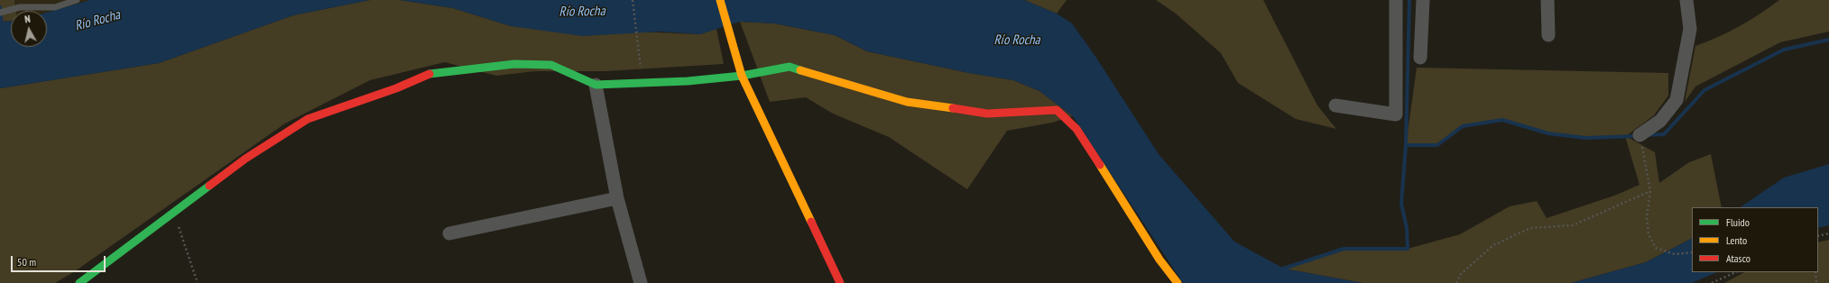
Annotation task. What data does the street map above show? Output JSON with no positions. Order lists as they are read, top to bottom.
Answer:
{
  "water": ["Río Rocha"],
  "legend": ["Fluido", "Lento", "Atasco"],
  "scale_bar": "50 m",
  "north": "top"
}
